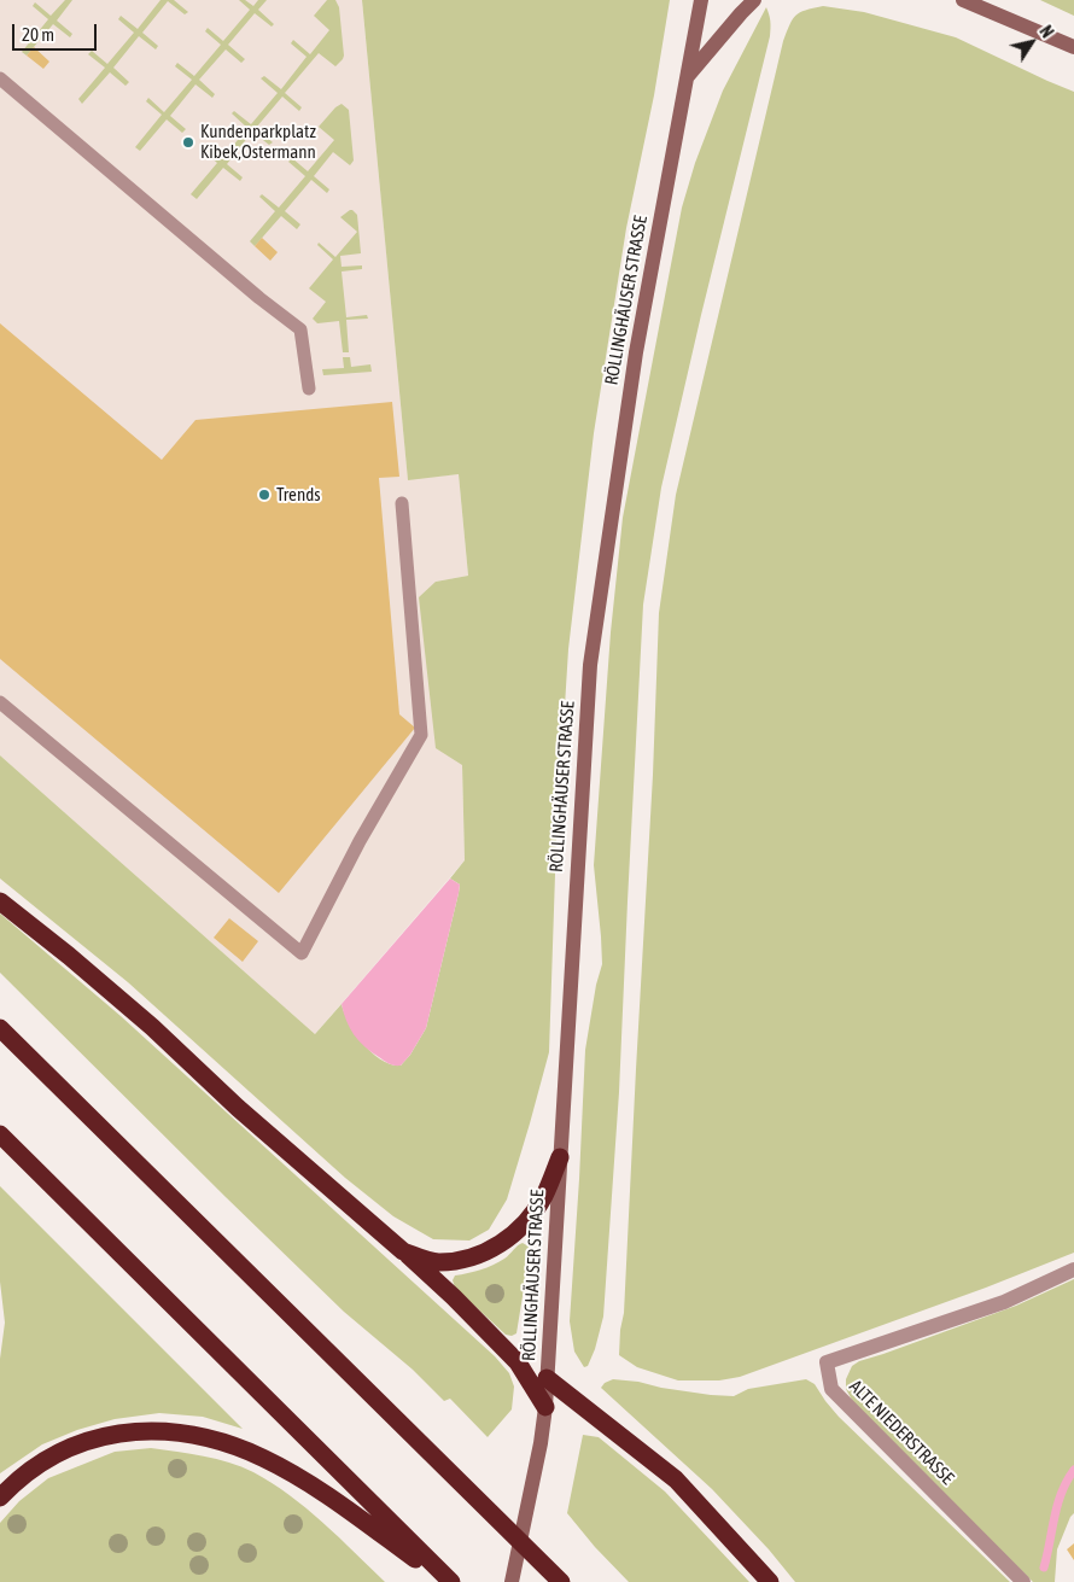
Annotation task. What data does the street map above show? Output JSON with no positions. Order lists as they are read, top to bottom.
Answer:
{
  "streets": {
    "main road": ["RÖLLINGHÄUSER STRASSE"],
    "street": ["ALTE NIEDERSTRASSE"]
  },
  "places": ["Kundenparkplatz Kibek,Ostermann", "Trends"],
  "scale_bar": "20 m",
  "north": "top right"
}
